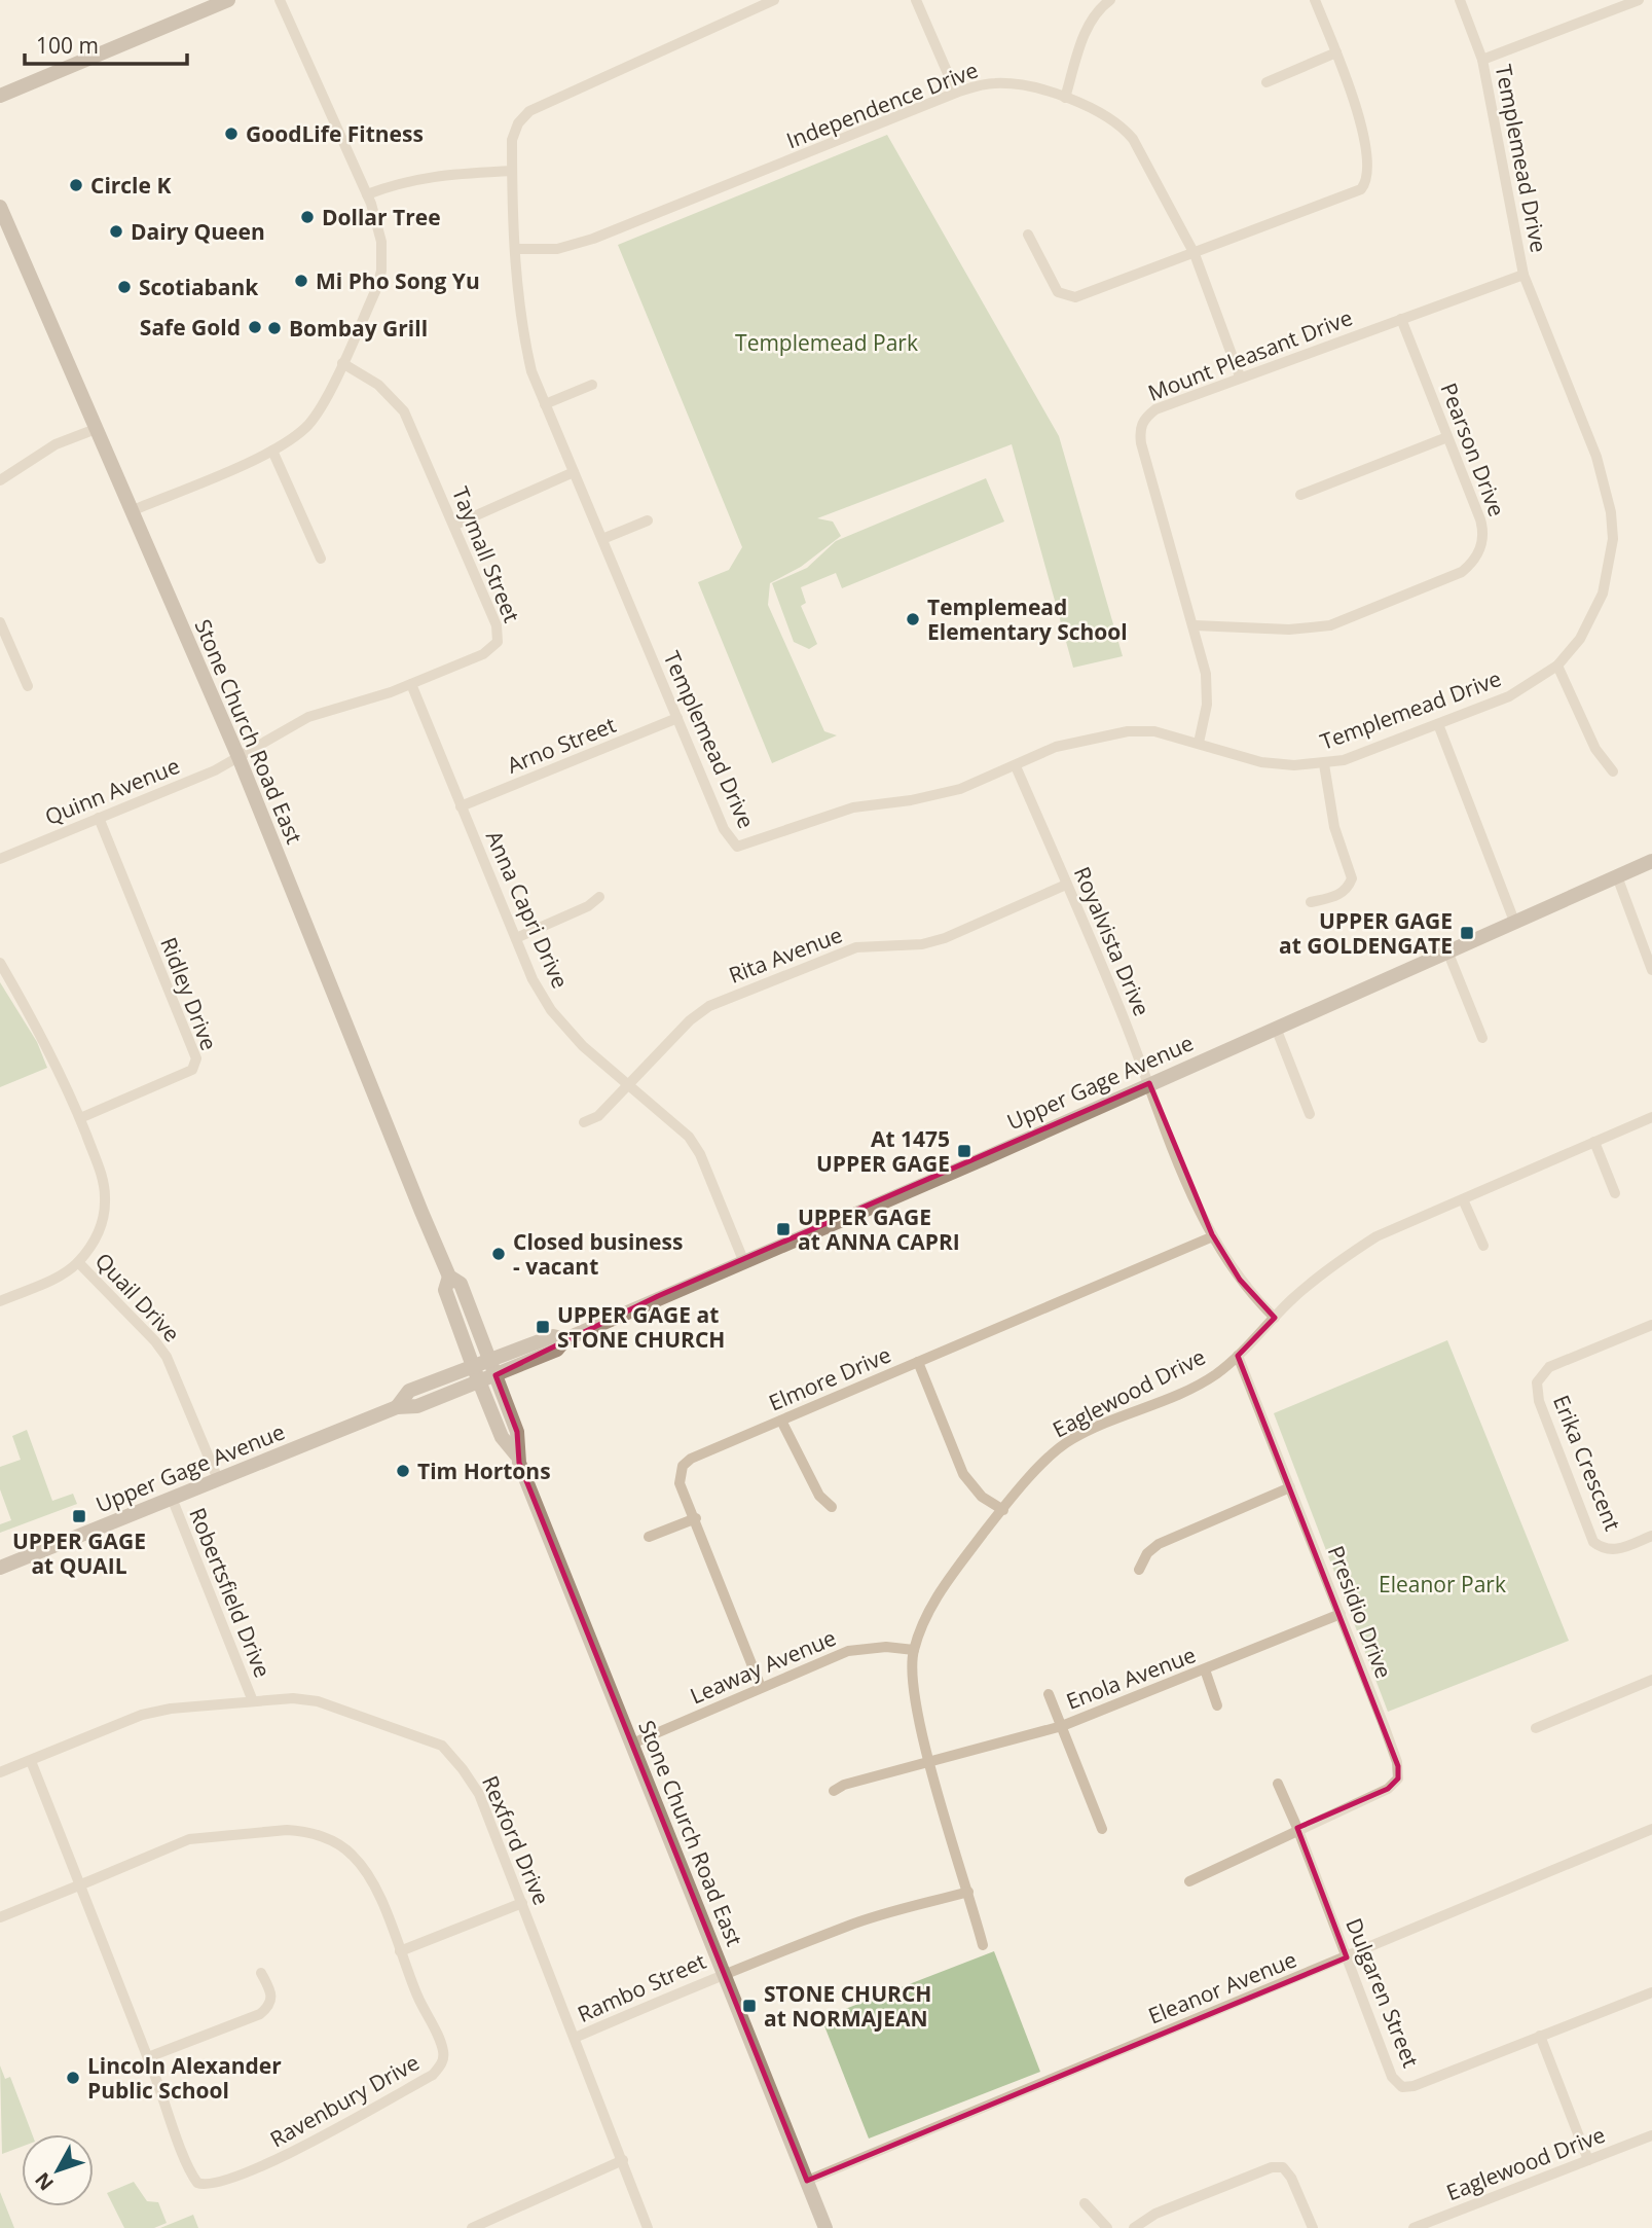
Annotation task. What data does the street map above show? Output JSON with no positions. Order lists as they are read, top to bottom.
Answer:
{
  "streets": {
    "main road": ["Stone Church Road East", "Upper Gage Avenue"],
    "street": [
      "Independence Drive",
      "Templemead Drive",
      "Mount Pleasant Drive",
      "Pearson Drive",
      "Taymall Street",
      "Arno Street",
      "Quinn Avenue",
      "Anna Capri Drive",
      "Royalvista Drive",
      "Rita Avenue",
      "Ridley Drive",
      "Quail Drive",
      "Elmore Drive",
      "Eaglewood Drive",
      "Erika Crescent",
      "Robertsfield Drive",
      "Presidio Drive",
      "Leaway Avenue",
      "Enola Avenue",
      "Rexford Drive",
      "Rambo Street",
      "Eleanor Avenue",
      "Dulgaren Street",
      "Ravenbury Drive"
    ]
  },
  "crossings": [
    ["Independence Drive", "Templemead Drive"],
    ["Independence Drive", "Mount Pleasant Drive"],
    ["Templemead Drive", "Mount Pleasant Drive"],
    ["Templemead Drive", "Arno Street"],
    ["Templemead Drive", "Royalvista Drive"],
    ["Mount Pleasant Drive", "Pearson Drive"],
    ["Taymall Street", "Stone Church Road East"],
    ["Taymall Street", "Quinn Avenue"],
    ["Taymall Street", "Anna Capri Drive"],
    ["Stone Church Road East", "Quinn Avenue"],
    ["Stone Church Road East", "Upper Gage Avenue"],
    ["Stone Church Road East", "Leaway Avenue"],
    ["Stone Church Road East", "Rambo Street"],
    ["Stone Church Road East", "Eleanor Avenue"],
    ["Arno Street", "Anna Capri Drive"],
    ["Quinn Avenue", "Ridley Drive"],
    ["Anna Capri Drive", "Rita Avenue"],
    ["Anna Capri Drive", "Upper Gage Avenue"],
    ["Royalvista Drive", "Rita Avenue"],
    ["Royalvista Drive", "Upper Gage Avenue"],
    ["Royalvista Drive", "Elmore Drive"],
    ["Royalvista Drive", "Eaglewood Drive"],
    ["Upper Gage Avenue", "Quail Drive"],
    ["Upper Gage Avenue", "Robertsfield Drive"],
    ["Elmore Drive", "Leaway Avenue"],
    ["Eaglewood Drive", "Presidio Drive"],
    ["Eaglewood Drive", "Leaway Avenue"],
    ["Eaglewood Drive", "Enola Avenue"],
    ["Eaglewood Drive", "Rambo Street"],
    ["Robertsfield Drive", "Rexford Drive"],
    ["Presidio Drive", "Enola Avenue"],
    ["Presidio Drive", "Dulgaren Street"],
    ["Rexford Drive", "Rambo Street"],
    ["Rexford Drive", "Ravenbury Drive"],
    ["Eleanor Avenue", "Dulgaren Street"]
  ],
  "parks": ["Templemead Park", "Eleanor Park"],
  "places": {
    "other": [
      "GoodLife Fitness",
      "Circle K",
      "Dollar Tree",
      "Dairy Queen",
      "Mi Pho Song Yu",
      "Scotiabank",
      "Safe Gold",
      "Bombay Grill",
      "Templemead Elementary School",
      "Closed business - vacant",
      "Tim Hortons",
      "Lincoln Alexander Public School"
    ],
    "transit": [
      "UPPER GAGE at GOLDENGATE",
      "At 1475 UPPER GAGE",
      "UPPER GAGE at ANNA CAPRI",
      "UPPER GAGE at STONE CHURCH",
      "UPPER GAGE at QUAIL",
      "STONE CHURCH at NORMAJEAN"
    ]
  },
  "scale_bar": "100 m",
  "north": "bottom left"
}
